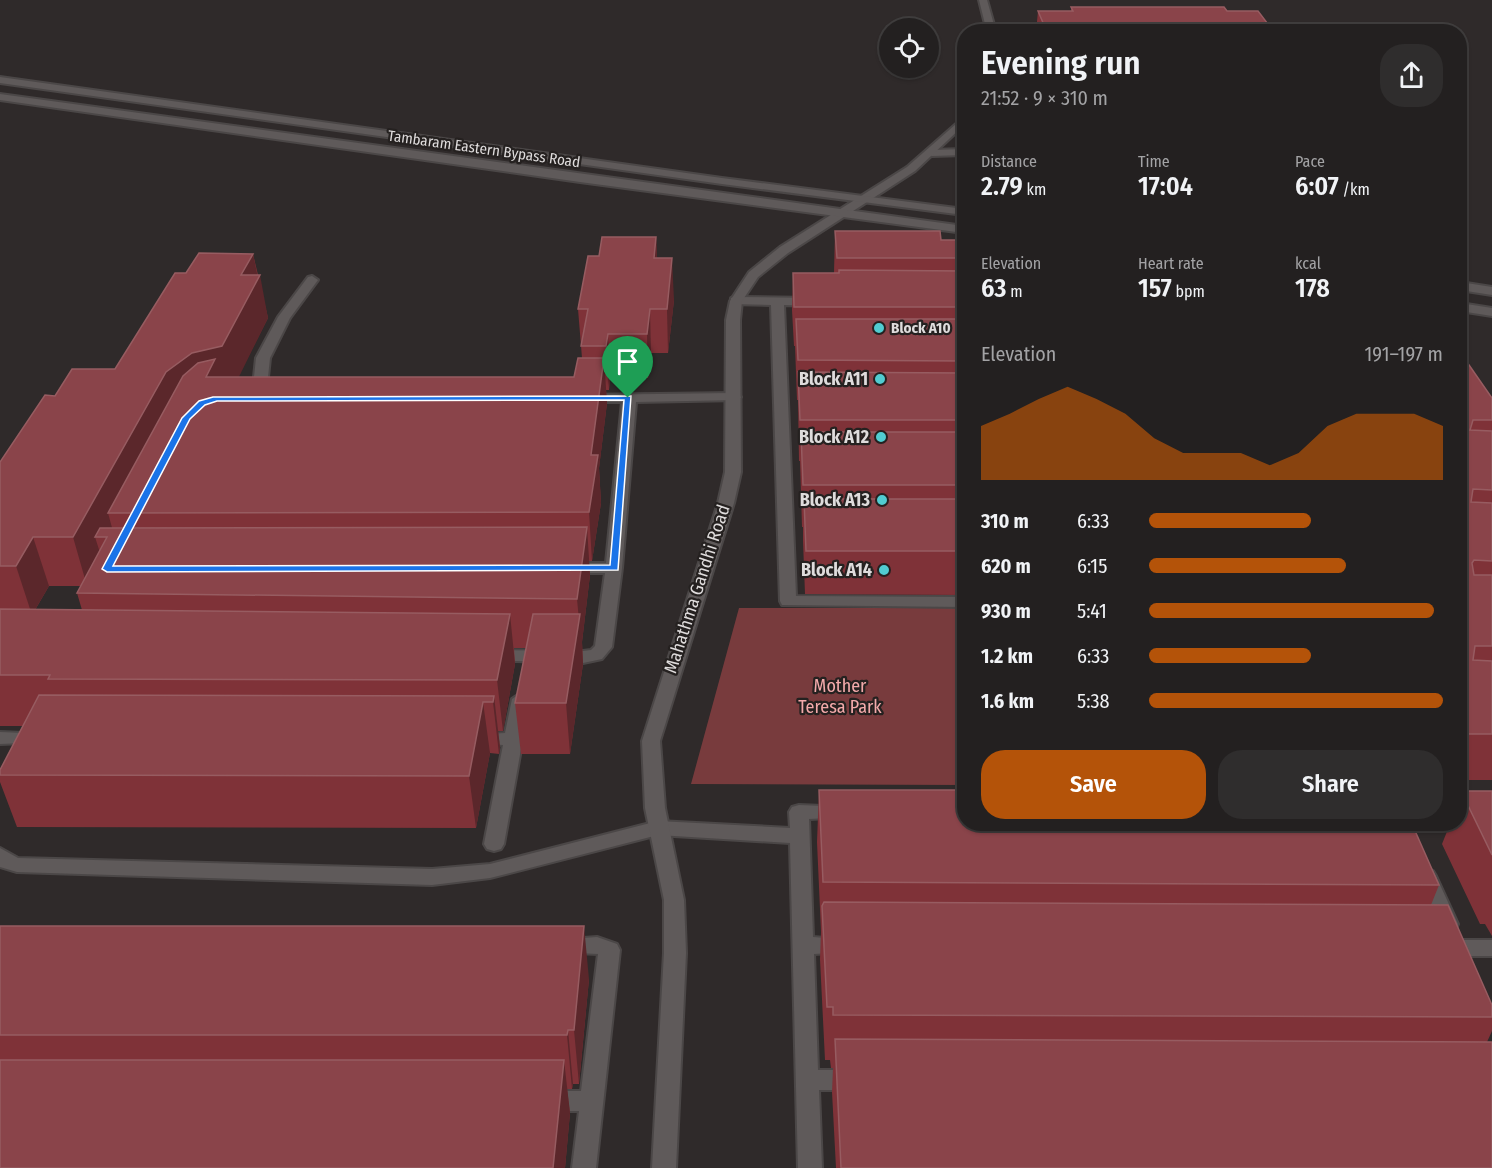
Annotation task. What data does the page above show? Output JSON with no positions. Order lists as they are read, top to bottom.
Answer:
{
  "streets": {
    "street": ["Tambaram Eastern Bypass Road", "Mahathma Gandhi Road"]
  },
  "parks": ["Mother Teresa Park"],
  "places": [
    "Block A10",
    "Block A11",
    "Block A12",
    "Block A13",
    "Block A14"
  ],
  "page": {
    "heading": ["Evening run", "21:52 · 9 × 310 m"],
    "stats": [
      ["Distance", "2.79 km"],
      ["Time", "17:04"],
      ["Pace", "6:07 /km"],
      ["Elevation", "63 m"],
      ["Heart rate", "157 bpm"],
      ["kcal", "178"]
    ],
    "chart": ["Elevation", "191–197 m"],
    "list": [
      {
        "name": "310 m",
        "note": "6:33"
      },
      {
        "name": "620 m",
        "note": "6:15"
      },
      {
        "name": "930 m",
        "note": "5:41"
      },
      {
        "name": "1.2 km",
        "note": "6:33"
      },
      {
        "name": "1.6 km",
        "note": "5:38"
      }
    ],
    "buttons": ["Save", "Share"]
  }
}
